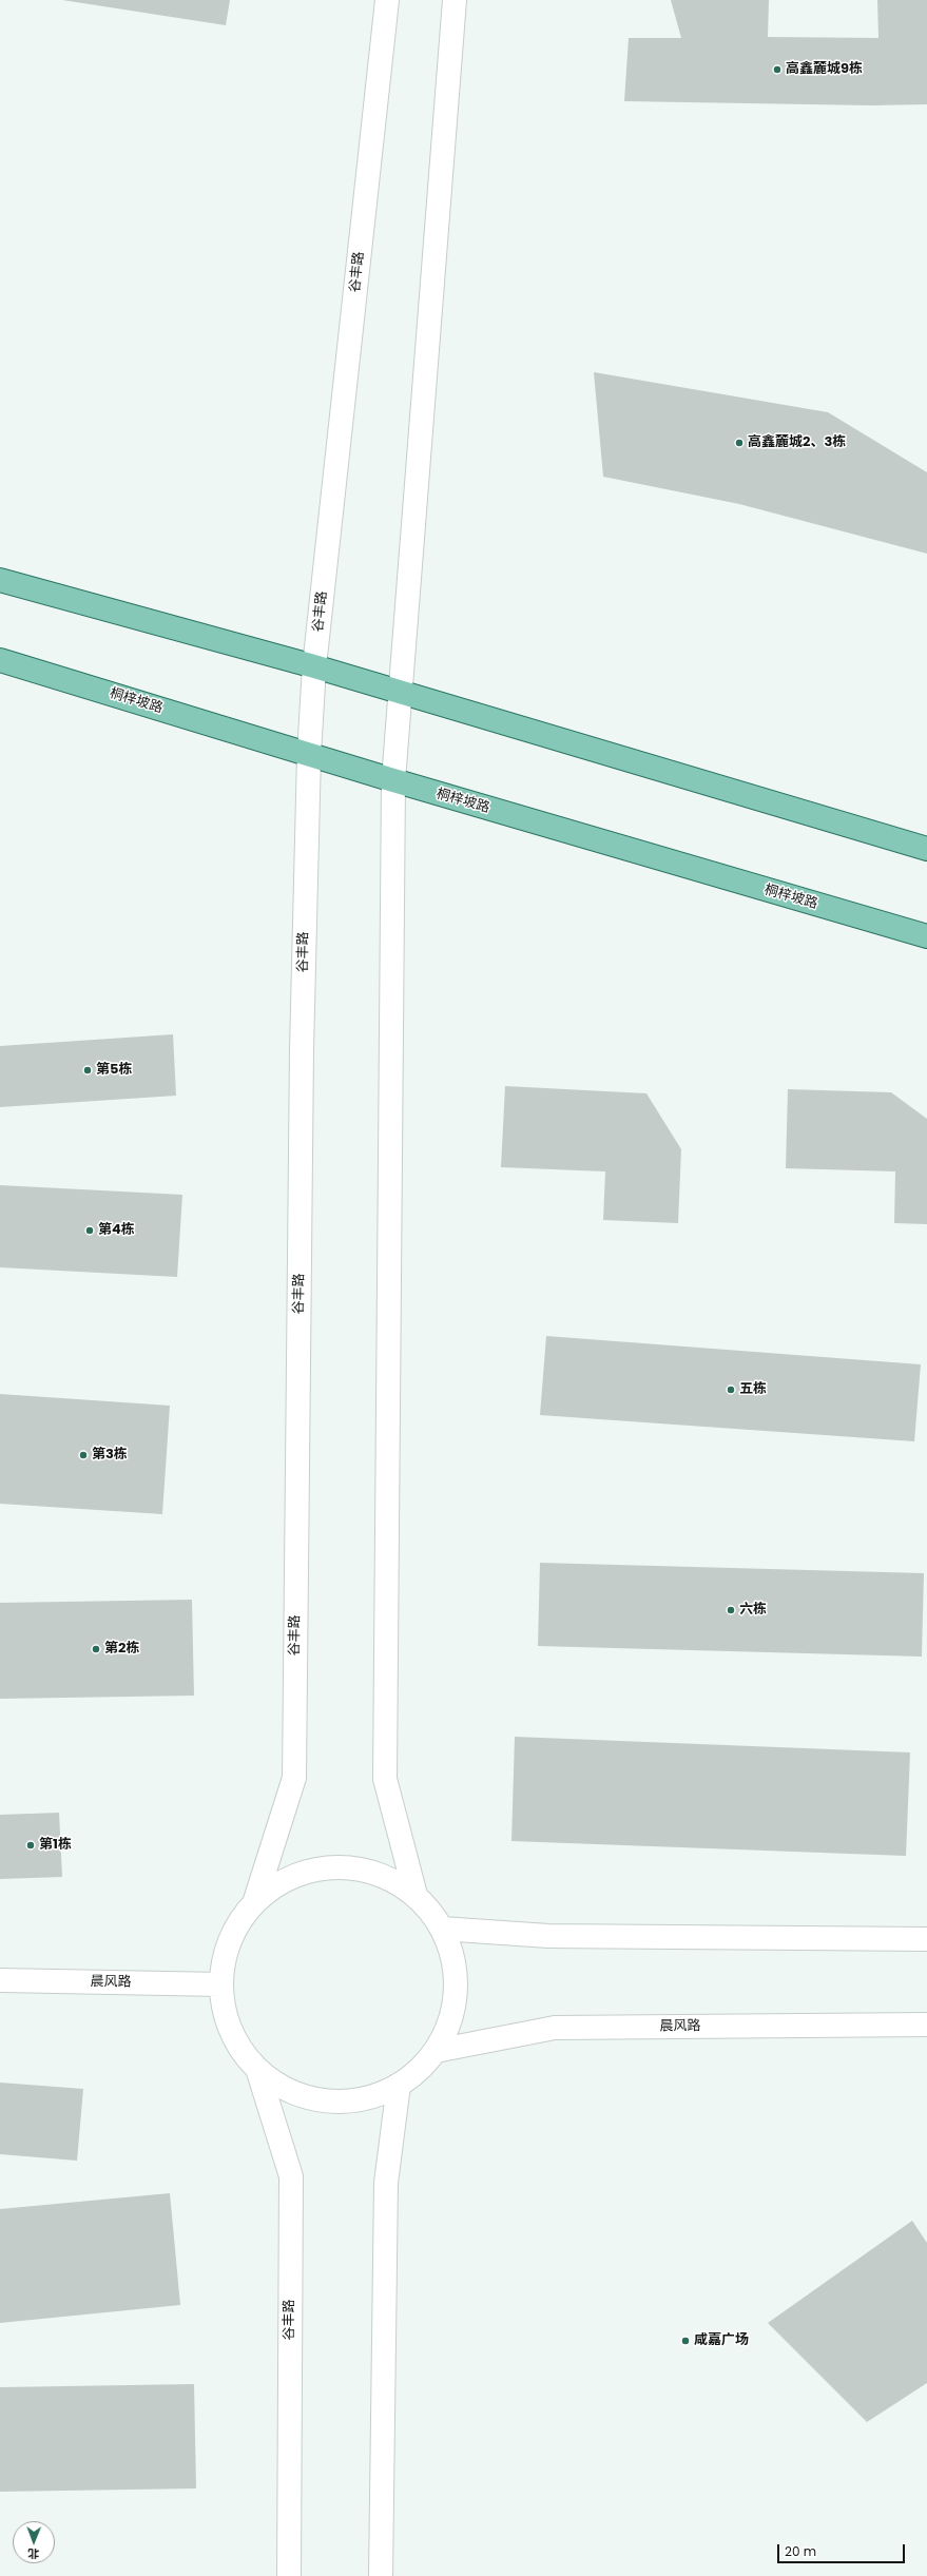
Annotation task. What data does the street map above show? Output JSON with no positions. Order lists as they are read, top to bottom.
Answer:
{
  "streets": {
    "main road": ["桐梓坡路"],
    "street": ["谷丰路", "晨风路"]
  },
  "crossings": [
    ["谷丰路", "桐梓坡路"]
  ],
  "places": [
    "高鑫麓城9栋",
    "高鑫麓城2、3栋",
    "第5栋",
    "第4栋",
    "五栋",
    "第3栋",
    "六栋",
    "第2栋",
    "第1栋",
    "咸嘉广场"
  ],
  "scale_bar": "20 m",
  "north": "bottom"
}
